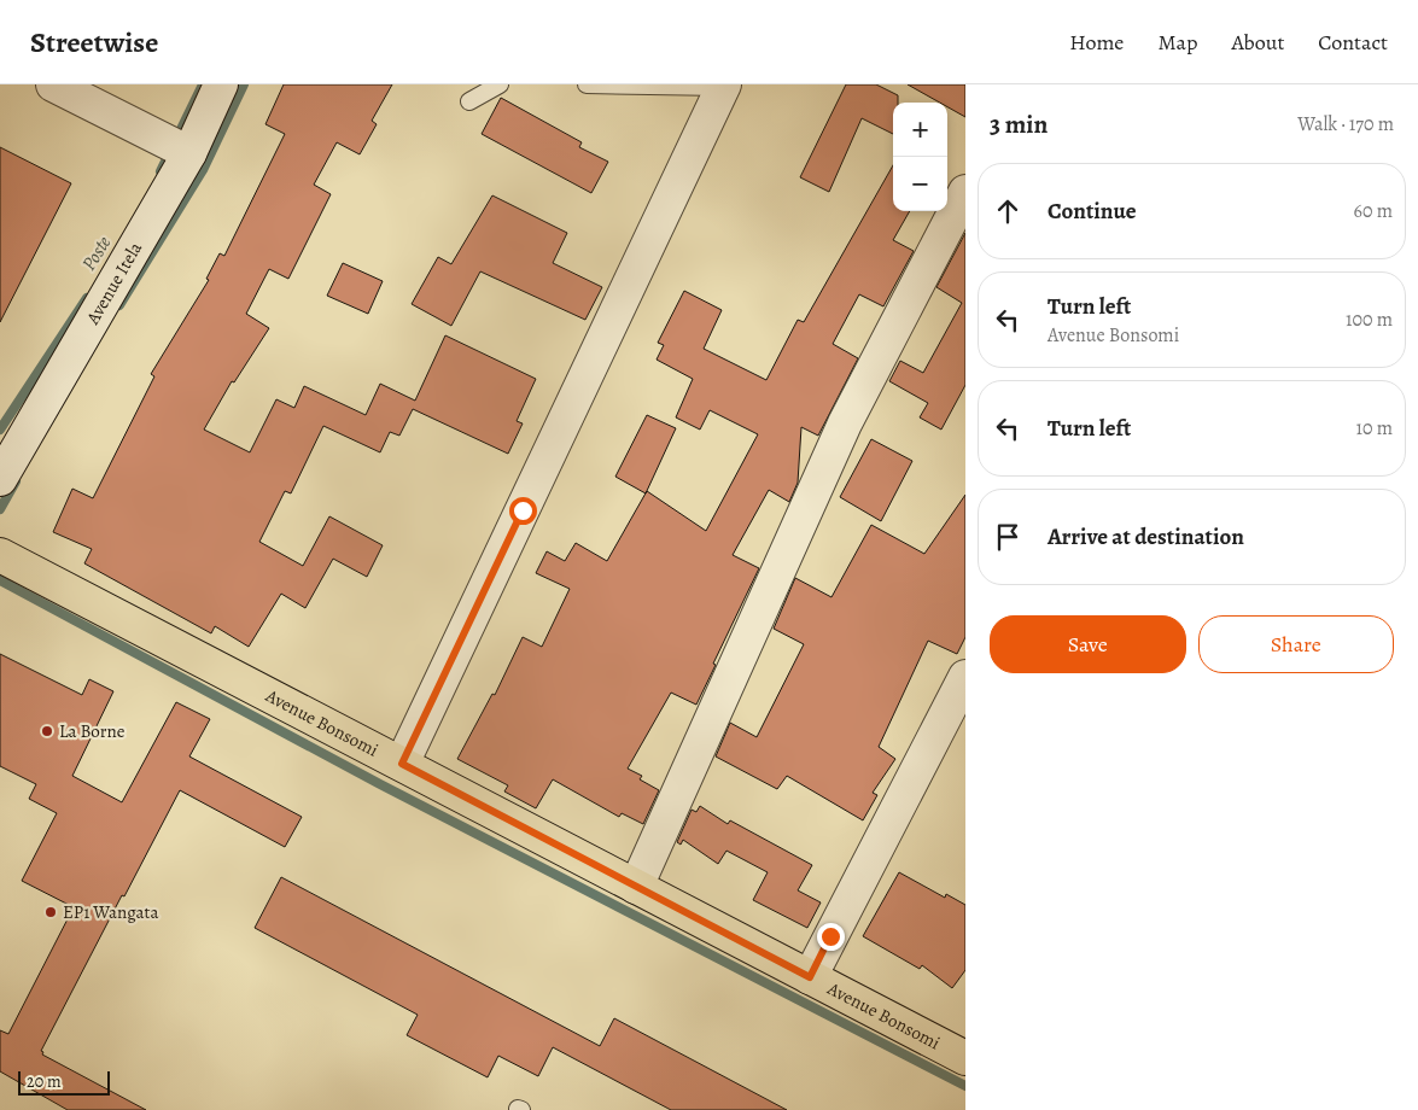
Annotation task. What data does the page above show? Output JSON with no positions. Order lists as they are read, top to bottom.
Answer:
{
  "streets": {
    "main road": ["Avenue Bonsomi"],
    "street": ["Avenue Itela"]
  },
  "water": ["Poste"],
  "places": ["La Borne", "EP1 Wangata"],
  "scale_bar": "20 m",
  "page": {
    "header": "Streetwise",
    "nav": [
      "Home",
      "Map",
      "About",
      "Contact"
    ],
    "heading": ["3 min", "Walk · 170 m"],
    "map_buttons": ["+", "−"],
    "list": [
      ["Continue", "60 m"],
      ["Turn left", "Avenue Bonsomi", "100 m"],
      ["Turn left", "10 m"],
      "Arrive at destination"
    ],
    "buttons": ["Save", "Share"],
    "scale": "20 m"
  }
}
